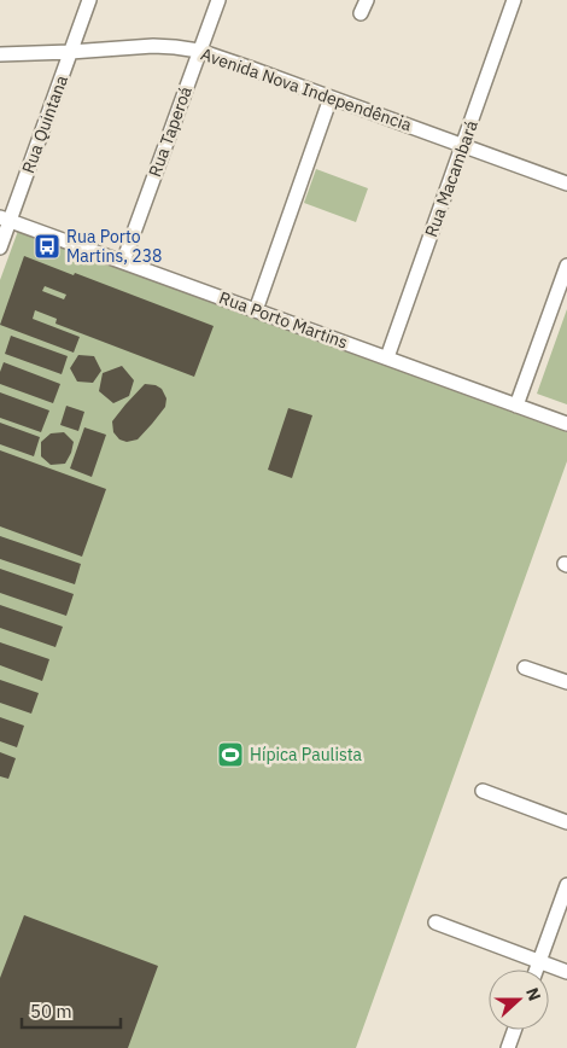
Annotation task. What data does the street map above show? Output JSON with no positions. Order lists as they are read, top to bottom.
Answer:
{
  "streets": {
    "street": [
      "Avenida Nova Independência",
      "Rua Quintana",
      "Rua Taperoá",
      "Rua Macambará",
      "Rua Porto Martins"
    ]
  },
  "crossings": [
    ["Avenida Nova Independência", "Rua Quintana"],
    ["Avenida Nova Independência", "Rua Taperoá"],
    ["Avenida Nova Independência", "Rua Macambará"],
    ["Rua Quintana", "Rua Porto Martins"],
    ["Rua Taperoá", "Rua Porto Martins"],
    ["Rua Macambará", "Rua Porto Martins"]
  ],
  "places": {
    "bus stop": ["Rua Porto Martins, 238"],
    "sports": ["Hípica Paulista"]
  },
  "scale_bar": "50 m",
  "north": "right"
}
